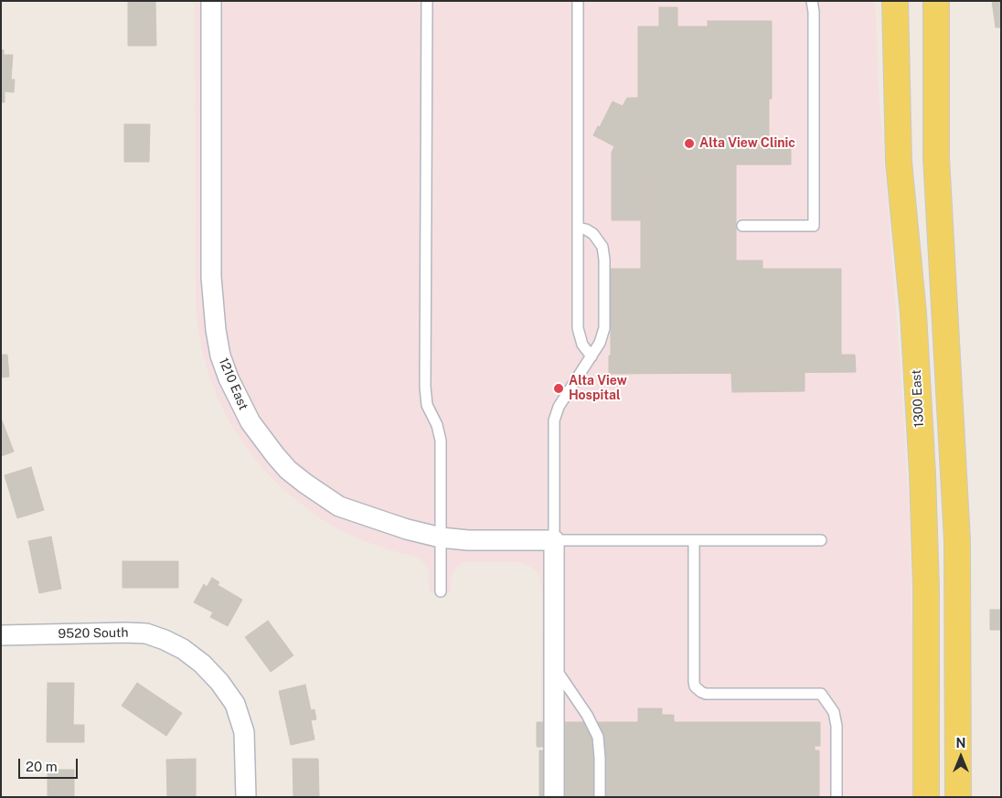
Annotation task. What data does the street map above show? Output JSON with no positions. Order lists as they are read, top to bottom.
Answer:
{
  "streets": {
    "main road": ["1300 East"],
    "street": ["1210 East", "9520 South"]
  },
  "places": ["Alta View Clinic", "Alta View Hospital"],
  "scale_bar": "20 m",
  "north": "top"
}
